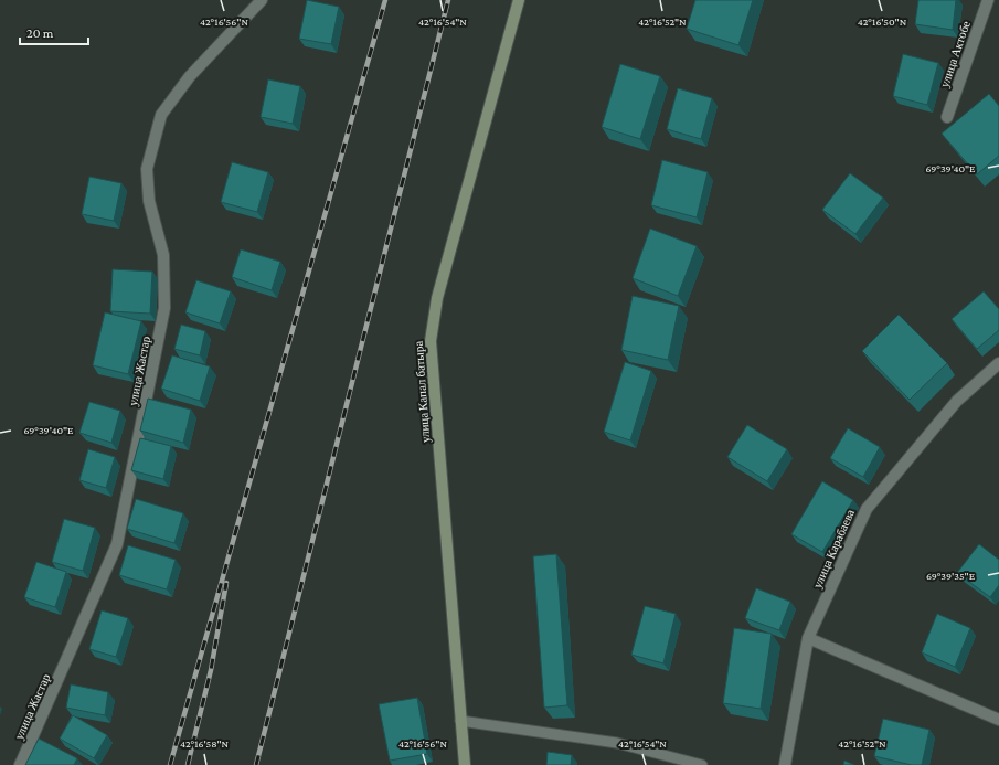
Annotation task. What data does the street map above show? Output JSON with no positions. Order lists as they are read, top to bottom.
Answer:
{
  "streets": {
    "main road": ["улица Капал батыра"],
    "street": ["улица Актобе", "улица Жастар", "улица Карабаева"]
  },
  "scale_bar": "20 m",
  "coordinates": [
    "42°16'56\"N",
    "42°16'54\"N",
    "42°16'52\"N",
    "42°16'50\"N",
    "69°39'40\"E",
    "69°39'35\"E",
    "42°16'58\"N"
  ]
}
